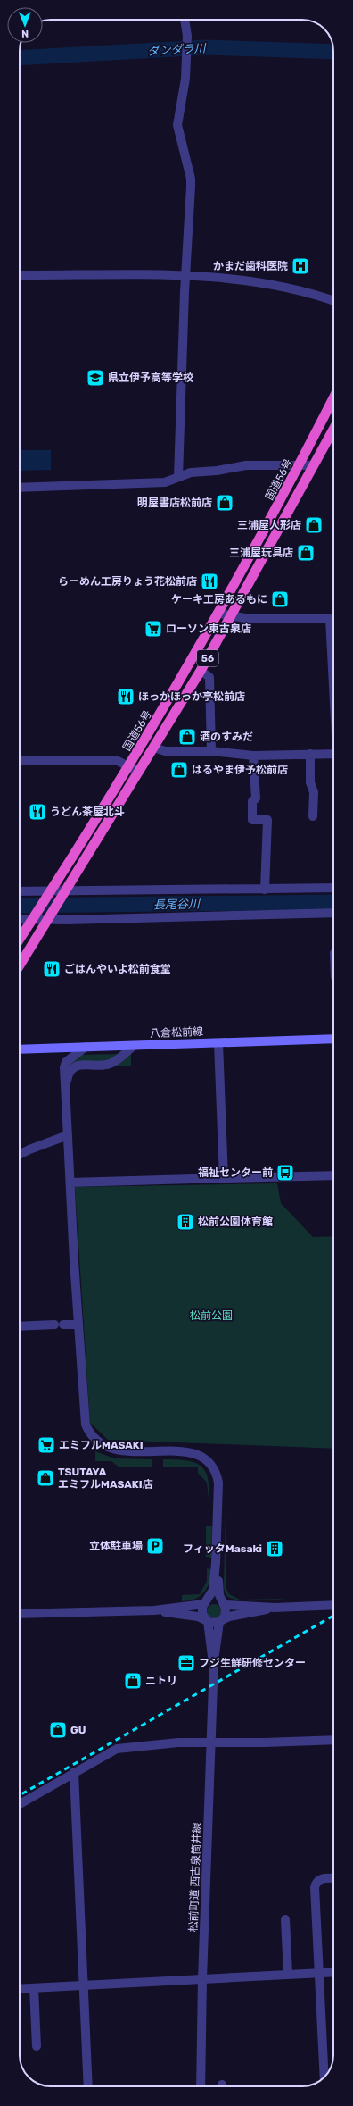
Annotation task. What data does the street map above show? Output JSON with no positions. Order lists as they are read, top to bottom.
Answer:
{
  "streets": {
    "highway": ["国道56号", "56"],
    "main road": ["八倉松前線"],
    "street": ["松前町道 西古泉筒井線"]
  },
  "water": ["ダンダラ川", "長尾谷川"],
  "parks": ["松前公園"],
  "places": {
    "hospital": ["かまだ歯科医院"],
    "school or university": ["県立伊予高等学校"],
    "shop": [
      "明屋書店松前店",
      "三浦屋人形店",
      "三浦屋玩具店",
      "ケーキ工房あるもに",
      "酒のすみだ",
      "はるやま伊予松前店",
      "TSUTAYA エミフルMASAKI店",
      "ニトリ",
      "GU"
    ],
    "restaurant": [
      "らーめん工房りょう花松前店",
      "ほっかほっか亭松前店",
      "うどん茶屋北斗",
      "ごはんやいよ松前食堂"
    ],
    "supermarket": ["ローソン東古泉店", "エミフルMASAKI"],
    "bus stop": ["福祉センター前"],
    "building": ["松前公園体育館", "フィッタMasaki"],
    "parking": ["立体駐車場"],
    "office": ["フジ生鮮研修センター"]
  },
  "north": "bottom"
}
